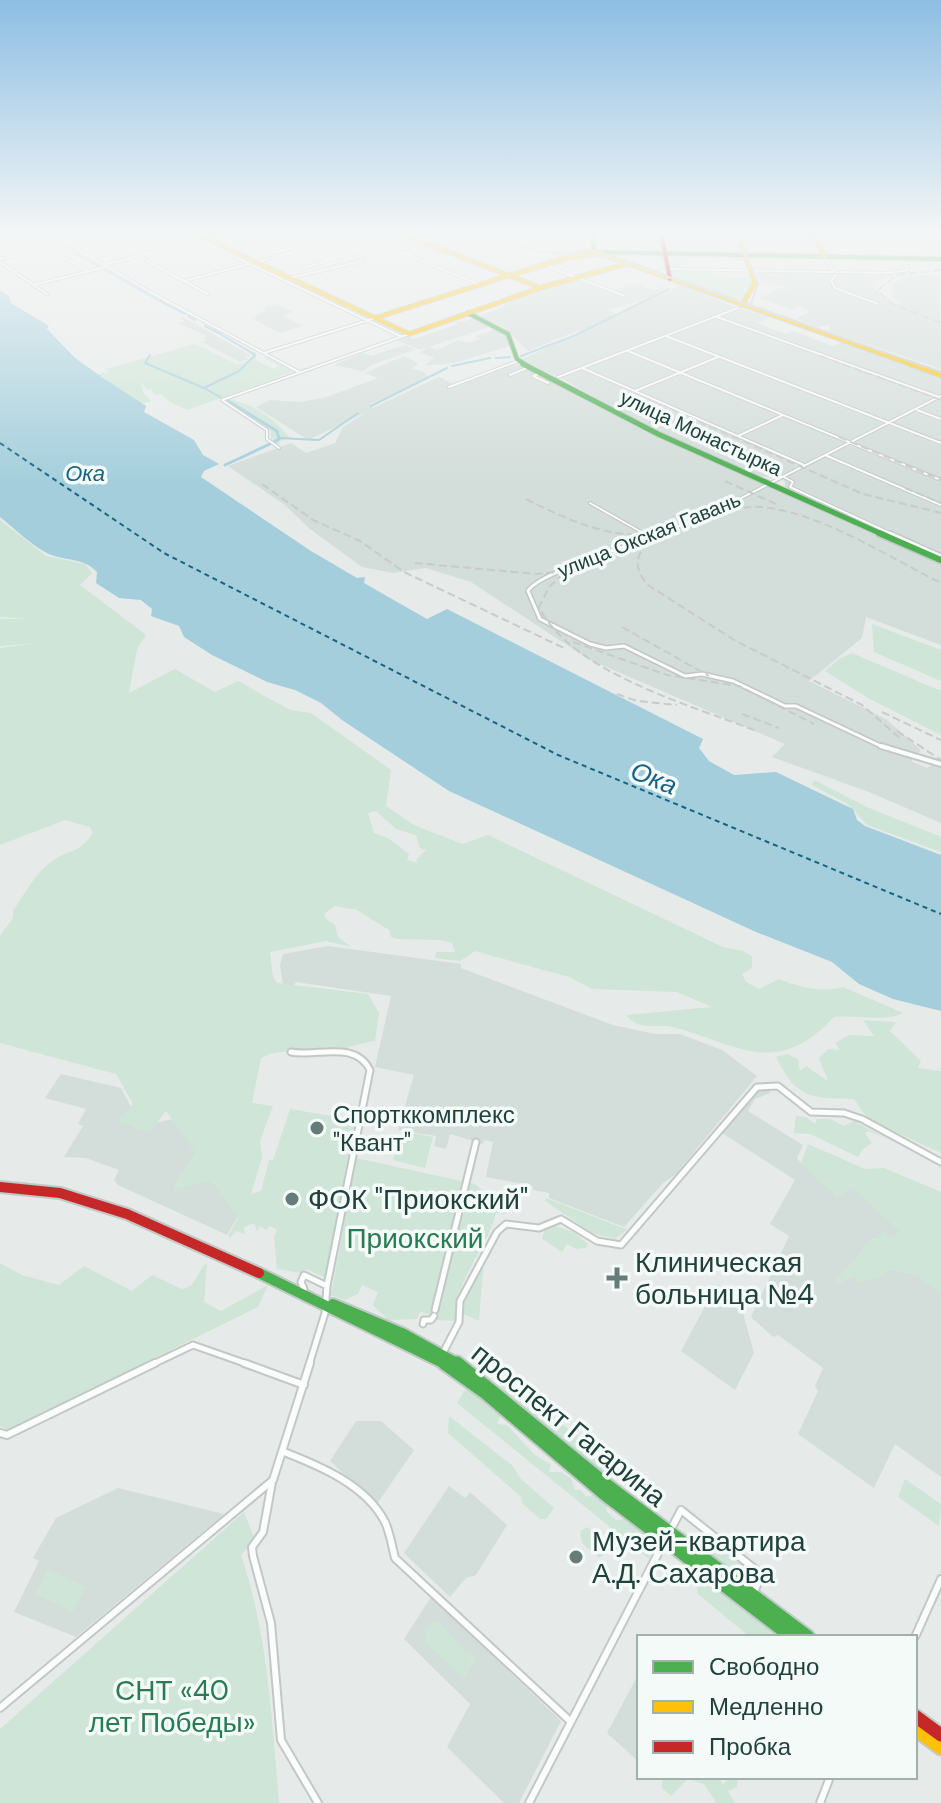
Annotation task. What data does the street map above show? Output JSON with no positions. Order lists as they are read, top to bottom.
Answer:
{
  "streets": {
    "main road": ["улица Монастырка", "проспект Гагарина"],
    "street": ["улица Окская Гавань"]
  },
  "crossings": [
    ["улица Монастырка", "улица Окская Гавань"]
  ],
  "water": ["Ока"],
  "parks": ["Приокский", "СНТ «40 лет Победы»"],
  "places": {
    "other": ["Спортккомплекс \"Квант\"", "ФОК \"Приокский\"", "Музей-квартира А.Д. Сахарова"],
    "health": ["Клиническая больница №4"]
  },
  "legend": ["Свободно", "Медленно", "Пробка"]
}
